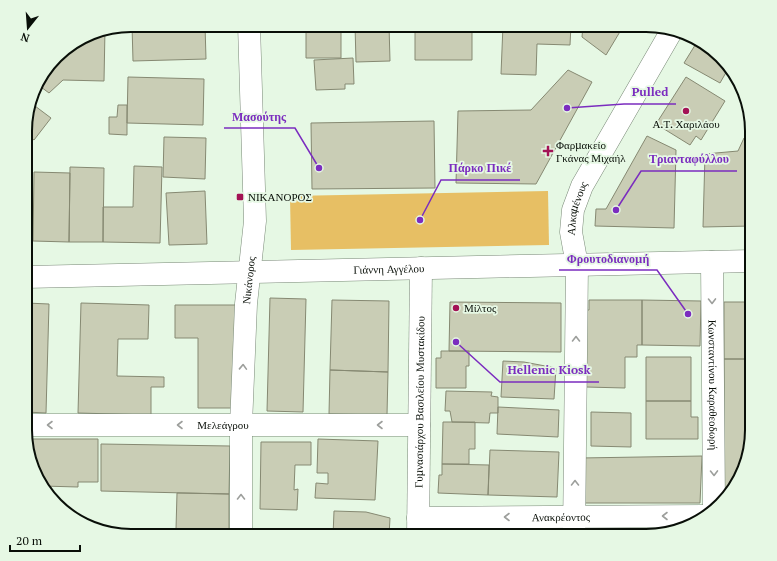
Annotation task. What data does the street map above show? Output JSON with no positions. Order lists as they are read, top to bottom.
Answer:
{
  "streets": {
    "street": [
      "Αλκαμένους",
      "Γιάννη Αγγέλου",
      "Νικάνορος",
      "Κωνσταντίνου Καραθεοδωρή",
      "Γυμνασιάρχου Βασιλείου Μυστακίδου",
      "Μελεάγρου",
      "Ανακρέοντος"
    ]
  },
  "crossings": [
    ["Αλκαμένους", "Γιάννη Αγγέλου"],
    ["Αλκαμένους", "Ανακρέοντος"],
    ["Γιάννη Αγγέλου", "Νικάνορος"],
    ["Γιάννη Αγγέλου", "Κωνσταντίνου Καραθεοδωρή"],
    ["Γιάννη Αγγέλου", "Γυμνασιάρχου Βασιλείου Μυστακίδου"],
    ["Νικάνορος", "Μελεάγρου"],
    ["Γυμνασιάρχου Βασιλείου Μυστακίδου", "Μελεάγρου"],
    ["Γυμνασιάρχου Βασιλείου Μυστακίδου", "Ανακρέοντος"]
  ],
  "one_way": [
    "Αλκαμένους",
    "Νικάνορος",
    "Κωνσταντίνου Καραθεοδωρή",
    "Μελεάγρου",
    "Ανακρέοντος"
  ],
  "places": {
    "other": [
      "Pulled",
      "Α.Τ. Χαριλάου",
      "Μασούτης",
      "Τριανταφύλλου",
      "Πάρκο Πικέ",
      "Μίλτος",
      "Φρουτοδιανομή",
      "Hellenic Kiosk"
    ],
    "health": ["Φαρμακείο Γκάνας Μιχαήλ"],
    "transit": ["ΝΙΚΑΝΟΡΟΣ"]
  },
  "scale_bar": "20 m",
  "north": "bottom"
}
